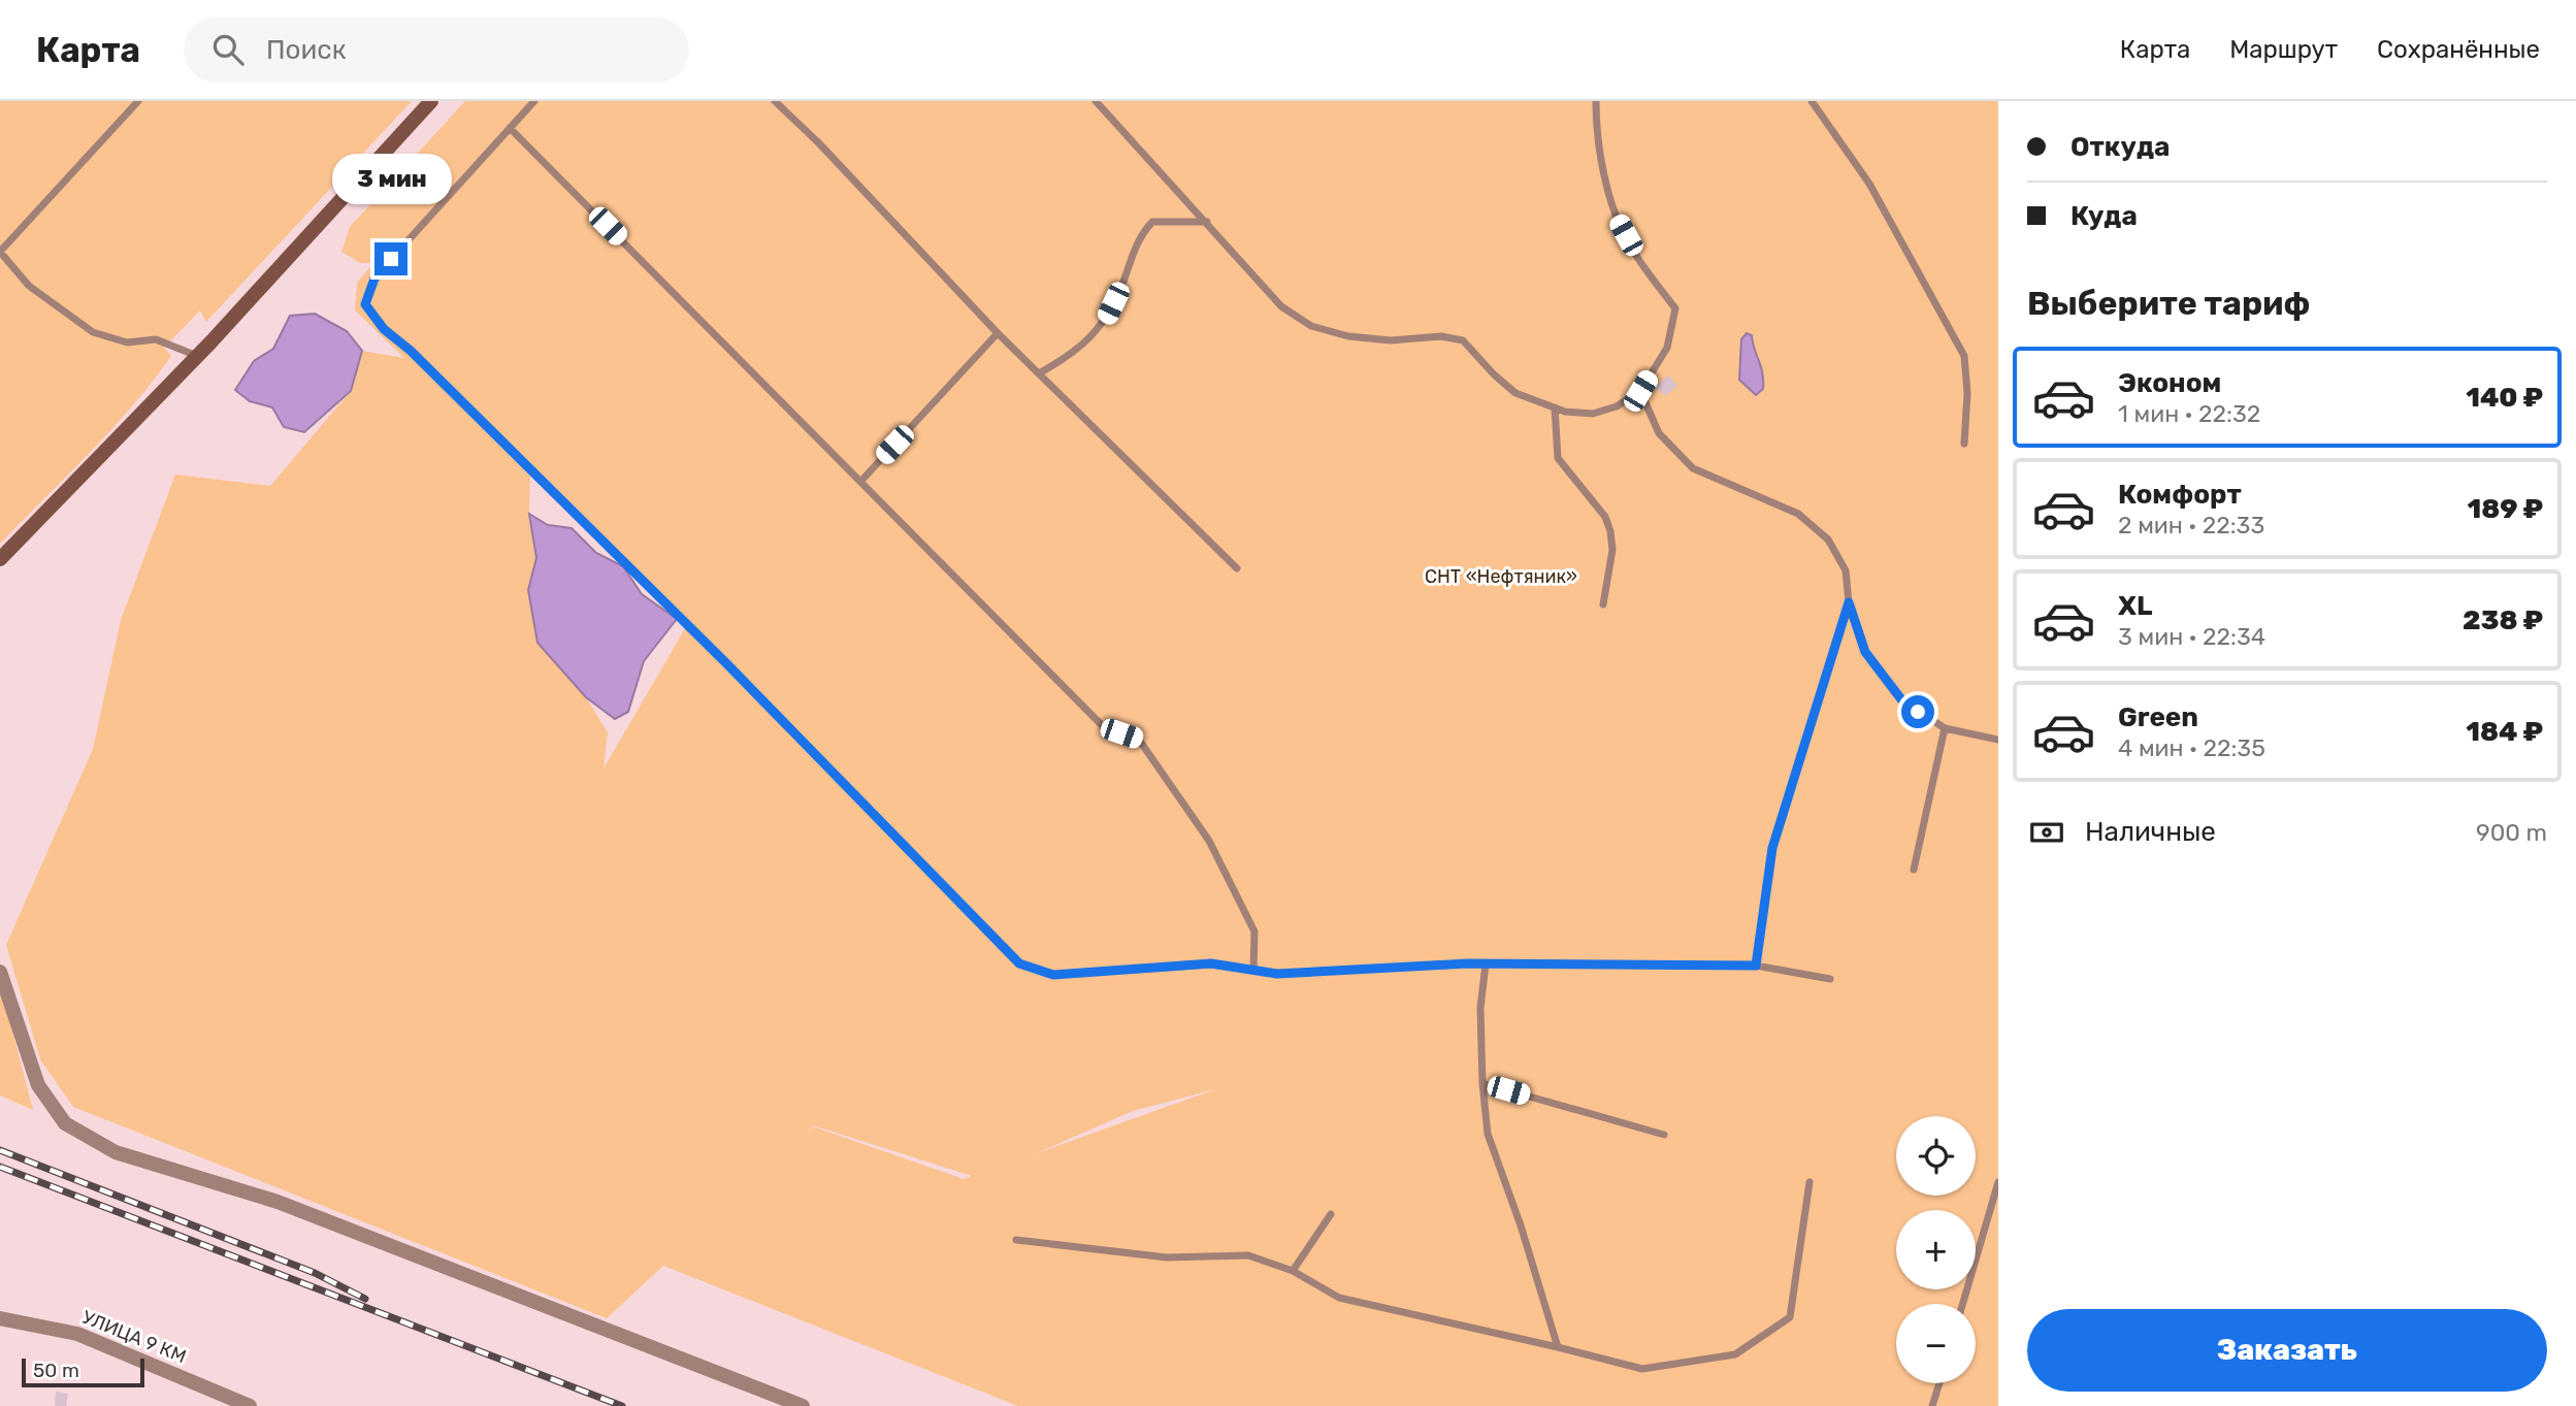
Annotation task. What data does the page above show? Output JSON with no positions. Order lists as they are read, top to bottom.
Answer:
{
  "streets": {
    "street": ["УЛИЦА 9 КМ"]
  },
  "parks": ["СНТ «Нефтяник»"],
  "scale_bar": "50 m",
  "page": {
    "header": "Карта",
    "search": "Поиск",
    "nav": ["Карта", "Маршрут", "Сохранённые"],
    "banner": ["Откуда", "Куда"],
    "bubble": "3 мин",
    "heading": "Выберите тариф",
    "list": [
      {
        "name": "Эконом",
        "note": "1 мин · 22:32",
        "value": "140 ₽"
      },
      {
        "name": "Комфорт",
        "note": "2 мин · 22:33",
        "value": "189 ₽"
      },
      {
        "name": "XL",
        "note": "3 мин · 22:34",
        "value": "238 ₽"
      },
      {
        "name": "Green",
        "note": "4 мин · 22:35",
        "value": "184 ₽"
      }
    ],
    "pay": ["Наличные", "900 m"],
    "map_buttons": ["+", "−"],
    "buttons": "Заказать",
    "scale": "50 m"
  }
}
